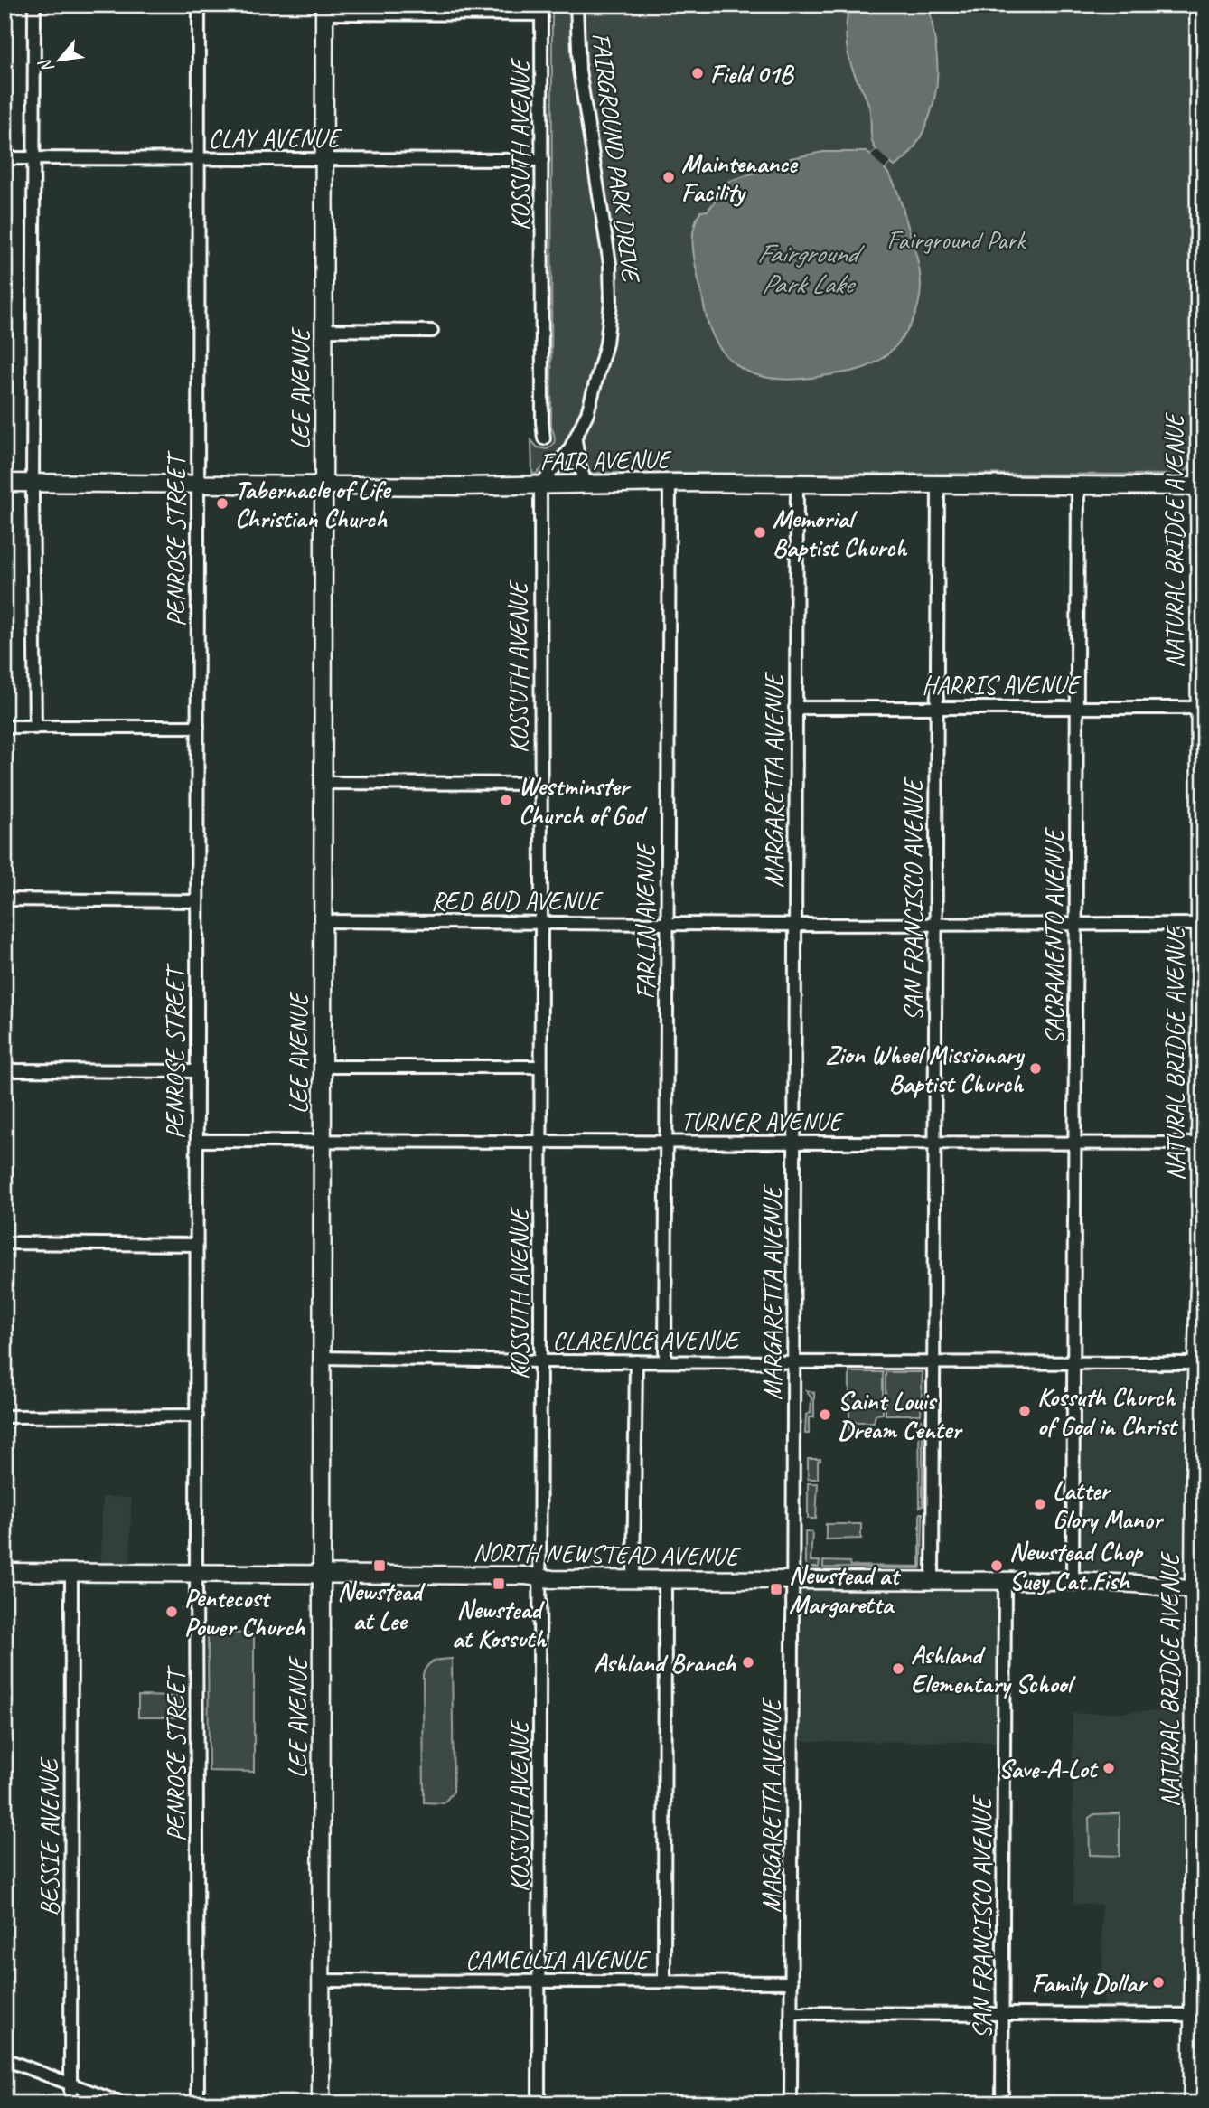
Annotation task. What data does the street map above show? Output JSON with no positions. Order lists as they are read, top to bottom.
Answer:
{
  "streets": {
    "main road": ["NATURAL BRIDGE AVENUE"],
    "street": [
      "CLAY AVENUE",
      "KOSSUTH AVENUE",
      "FAIRGROUND PARK DRIVE",
      "LEE AVENUE",
      "FAIR AVENUE",
      "PENROSE STREET",
      "HARRIS AVENUE",
      "MARGARETTA AVENUE",
      "RED BUD AVENUE",
      "SAN FRANCISCO AVENUE",
      "FARLIN AVENUE",
      "SACRAMENTO AVENUE",
      "TURNER AVENUE",
      "CLARENCE AVENUE",
      "NORTH NEWSTEAD AVENUE",
      "BESSIE AVENUE",
      "CAMELLIA AVENUE"
    ]
  },
  "crossings": [
    ["CLAY AVENUE", "KOSSUTH AVENUE"],
    ["CLAY AVENUE", "LEE AVENUE"],
    ["CLAY AVENUE", "PENROSE STREET"],
    ["KOSSUTH AVENUE", "FAIRGROUND PARK DRIVE"],
    ["KOSSUTH AVENUE", "FAIR AVENUE"],
    ["KOSSUTH AVENUE", "RED BUD AVENUE"],
    ["KOSSUTH AVENUE", "TURNER AVENUE"],
    ["KOSSUTH AVENUE", "CLARENCE AVENUE"],
    ["KOSSUTH AVENUE", "NORTH NEWSTEAD AVENUE"],
    ["KOSSUTH AVENUE", "CAMELLIA AVENUE"],
    ["FAIRGROUND PARK DRIVE", "FAIR AVENUE"],
    ["LEE AVENUE", "FAIR AVENUE"],
    ["LEE AVENUE", "RED BUD AVENUE"],
    ["LEE AVENUE", "TURNER AVENUE"],
    ["LEE AVENUE", "CLARENCE AVENUE"],
    ["LEE AVENUE", "NORTH NEWSTEAD AVENUE"],
    ["LEE AVENUE", "CAMELLIA AVENUE"],
    ["FAIR AVENUE", "PENROSE STREET"],
    ["FAIR AVENUE", "NATURAL BRIDGE AVENUE"],
    ["FAIR AVENUE", "MARGARETTA AVENUE"],
    ["FAIR AVENUE", "SAN FRANCISCO AVENUE"],
    ["FAIR AVENUE", "FARLIN AVENUE"],
    ["FAIR AVENUE", "SACRAMENTO AVENUE"],
    ["PENROSE STREET", "TURNER AVENUE"],
    ["PENROSE STREET", "NORTH NEWSTEAD AVENUE"],
    ["NATURAL BRIDGE AVENUE", "HARRIS AVENUE"],
    ["NATURAL BRIDGE AVENUE", "RED BUD AVENUE"],
    ["NATURAL BRIDGE AVENUE", "TURNER AVENUE"],
    ["NATURAL BRIDGE AVENUE", "CLARENCE AVENUE"],
    ["NATURAL BRIDGE AVENUE", "NORTH NEWSTEAD AVENUE"],
    ["HARRIS AVENUE", "MARGARETTA AVENUE"],
    ["HARRIS AVENUE", "SAN FRANCISCO AVENUE"],
    ["HARRIS AVENUE", "SACRAMENTO AVENUE"],
    ["MARGARETTA AVENUE", "RED BUD AVENUE"],
    ["MARGARETTA AVENUE", "TURNER AVENUE"],
    ["MARGARETTA AVENUE", "CLARENCE AVENUE"],
    ["MARGARETTA AVENUE", "NORTH NEWSTEAD AVENUE"],
    ["MARGARETTA AVENUE", "CAMELLIA AVENUE"],
    ["RED BUD AVENUE", "SAN FRANCISCO AVENUE"],
    ["RED BUD AVENUE", "FARLIN AVENUE"],
    ["RED BUD AVENUE", "SACRAMENTO AVENUE"],
    ["SAN FRANCISCO AVENUE", "TURNER AVENUE"],
    ["SAN FRANCISCO AVENUE", "CLARENCE AVENUE"],
    ["SAN FRANCISCO AVENUE", "NORTH NEWSTEAD AVENUE"],
    ["FARLIN AVENUE", "TURNER AVENUE"],
    ["FARLIN AVENUE", "CLARENCE AVENUE"],
    ["SACRAMENTO AVENUE", "TURNER AVENUE"],
    ["SACRAMENTO AVENUE", "CLARENCE AVENUE"],
    ["SACRAMENTO AVENUE", "NORTH NEWSTEAD AVENUE"],
    ["NORTH NEWSTEAD AVENUE", "BESSIE AVENUE"]
  ],
  "water": ["Fairground Park Lake"],
  "parks": ["Fairground Park"],
  "places": {
    "other": [
      "Field 01B",
      "Maintenance Facility",
      "Tabernacle of Life Christian Church",
      "Memorial Baptist Church",
      "Westminster Church of God",
      "Zion Wheel Missionary Baptist Church",
      "Kossuth Church of God in Christ",
      "Saint Louis Dream Center",
      "Latter Glory Manor",
      "Newstead Chop Suey Cat Fish",
      "Pentecost Power Church",
      "Ashland Branch",
      "Ashland Elementary School",
      "Save-A-Lot",
      "Family Dollar"
    ],
    "transit": ["Newstead at Lee", "Newstead at Kossuth", "Newstead at Margaretta"]
  },
  "north": "bottom left"
}
